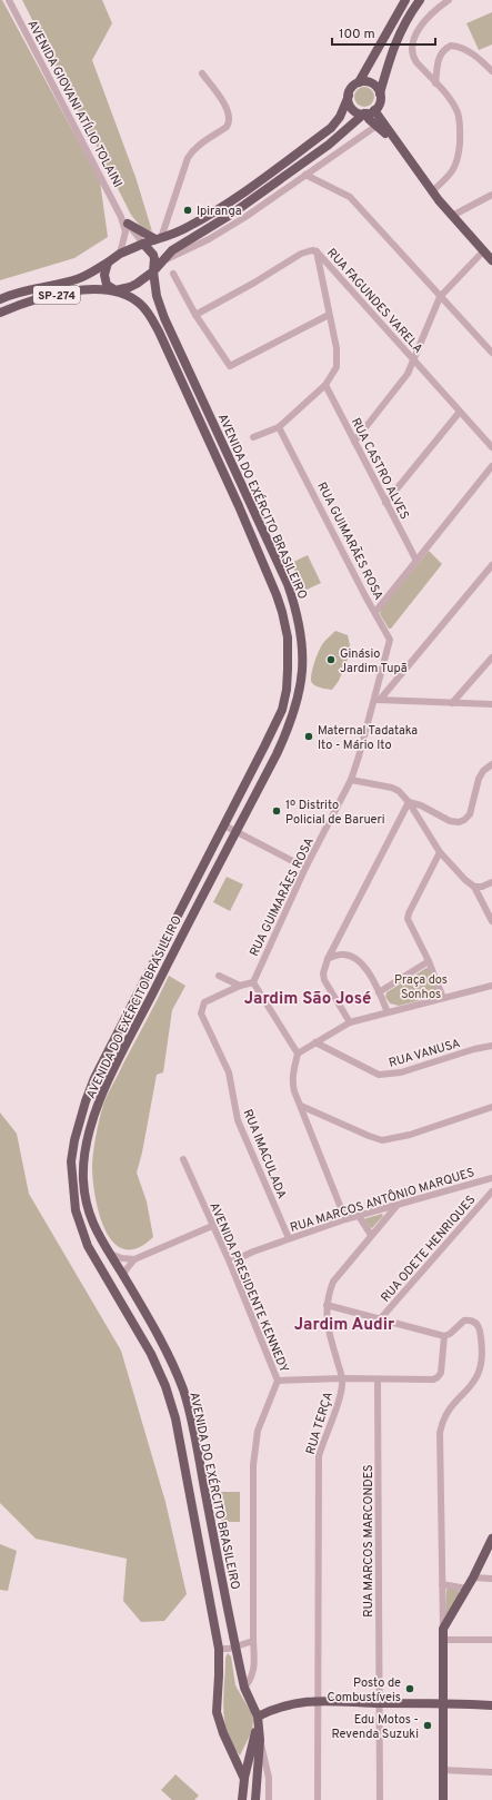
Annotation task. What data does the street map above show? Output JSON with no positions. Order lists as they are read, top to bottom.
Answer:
{
  "streets": {
    "main road": ["SP-274", "AVENIDA DO EXÉRCITO BRASILEIRO"],
    "street": [
      "AVENIDA GIOVANI ATÍLIO TOLAINI",
      "RUA FAGUNDES VARELA",
      "RUA CASTRO ALVES",
      "RUA GUIMARÃES ROSA",
      "RUA VANUSA",
      "RUA IMACULADA",
      "RUA MARCOS ANTÔNIO MARQUES",
      "RUA ODETE HENRIQUES",
      "AVENIDA PRESIDENTE KENNEDY",
      "RUA TERÇA",
      "RUA MARCOS MARCONDES"
    ]
  },
  "crossings": [
    ["SP-274", "AVENIDA DO EXÉRCITO BRASILEIRO"],
    ["AVENIDA DO EXÉRCITO BRASILEIRO", "AVENIDA PRESIDENTE KENNEDY"],
    ["RUA GUIMARÃES ROSA", "RUA IMACULADA"],
    ["RUA IMACULADA", "RUA MARCOS ANTÔNIO MARQUES"],
    ["RUA MARCOS ANTÔNIO MARQUES", "AVENIDA PRESIDENTE KENNEDY"],
    ["RUA MARCOS ANTÔNIO MARQUES", "RUA TERÇA"]
  ],
  "districts": ["Jardim São José", "Jardim Audir"],
  "parks": ["Praça dos Sonhos"],
  "places": [
    "Ipiranga",
    "Ginásio Jardim Tupã",
    "Maternal Tadataka Ito - Mário Ito",
    "1º Distrito Policial de Barueri",
    "Posto de Combustíveis",
    "Edu Motos - Revenda Suzuki"
  ],
  "scale_bar": "100 m"
}
